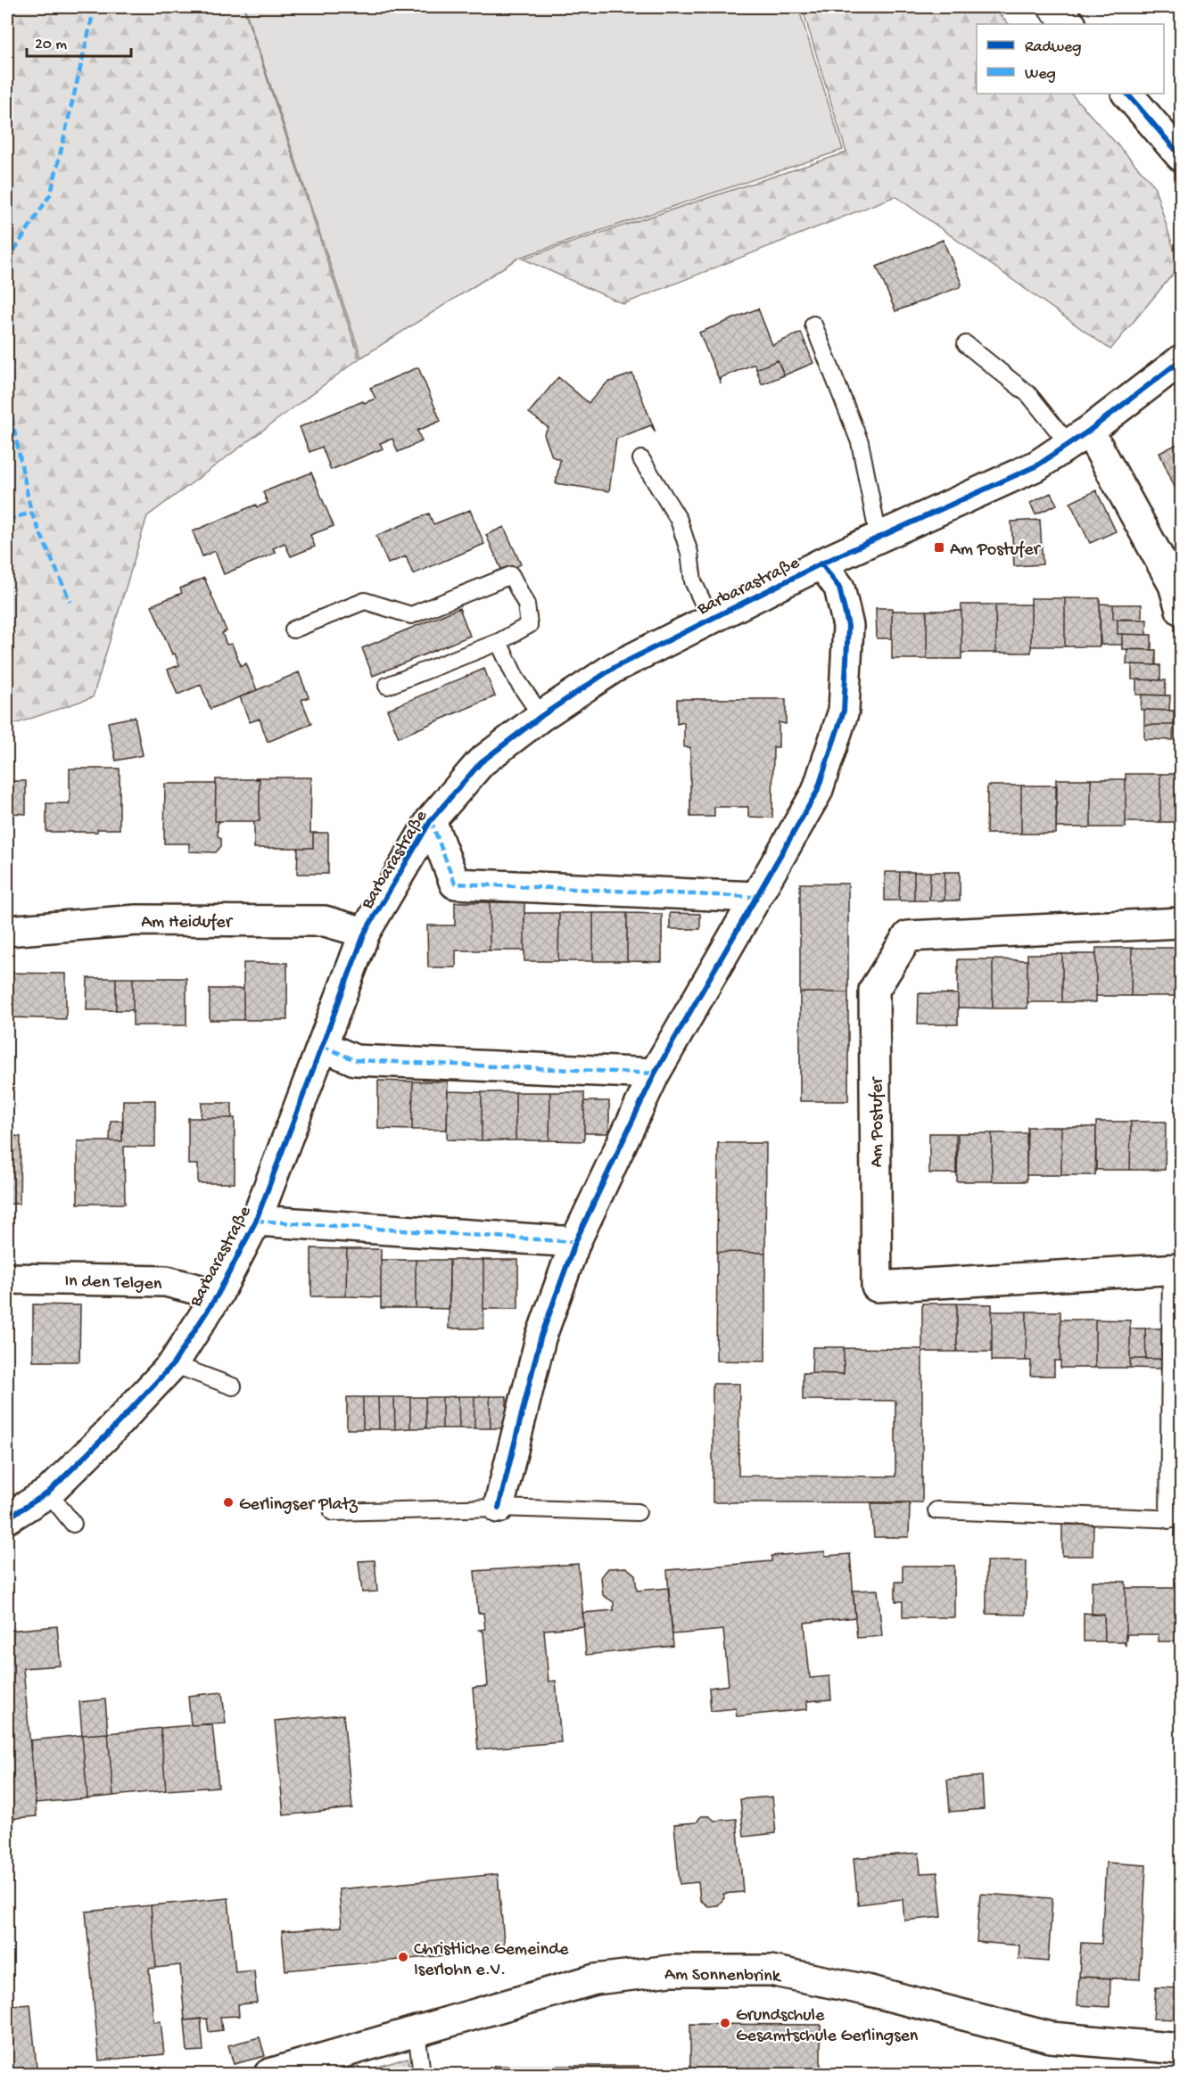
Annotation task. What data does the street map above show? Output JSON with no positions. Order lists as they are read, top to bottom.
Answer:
{
  "streets": {
    "street": [
      "Barbarastraße",
      "Am Heidufer",
      "Am Postufer",
      "In den Telgen",
      "Am Sonnenbrink"
    ]
  },
  "crossings": [
    ["Barbarastraße", "Am Heidufer"],
    ["Barbarastraße", "In den Telgen"]
  ],
  "places": {
    "transit": ["Am Postufer"],
    "other": ["Gerlingser Platz", "Christliche Gemeinde Iserlohn e.V.", "Grundschule Gesamtschule Gerlingsen"]
  },
  "legend": ["Radweg", "Weg"],
  "scale_bar": "20 m"
}
